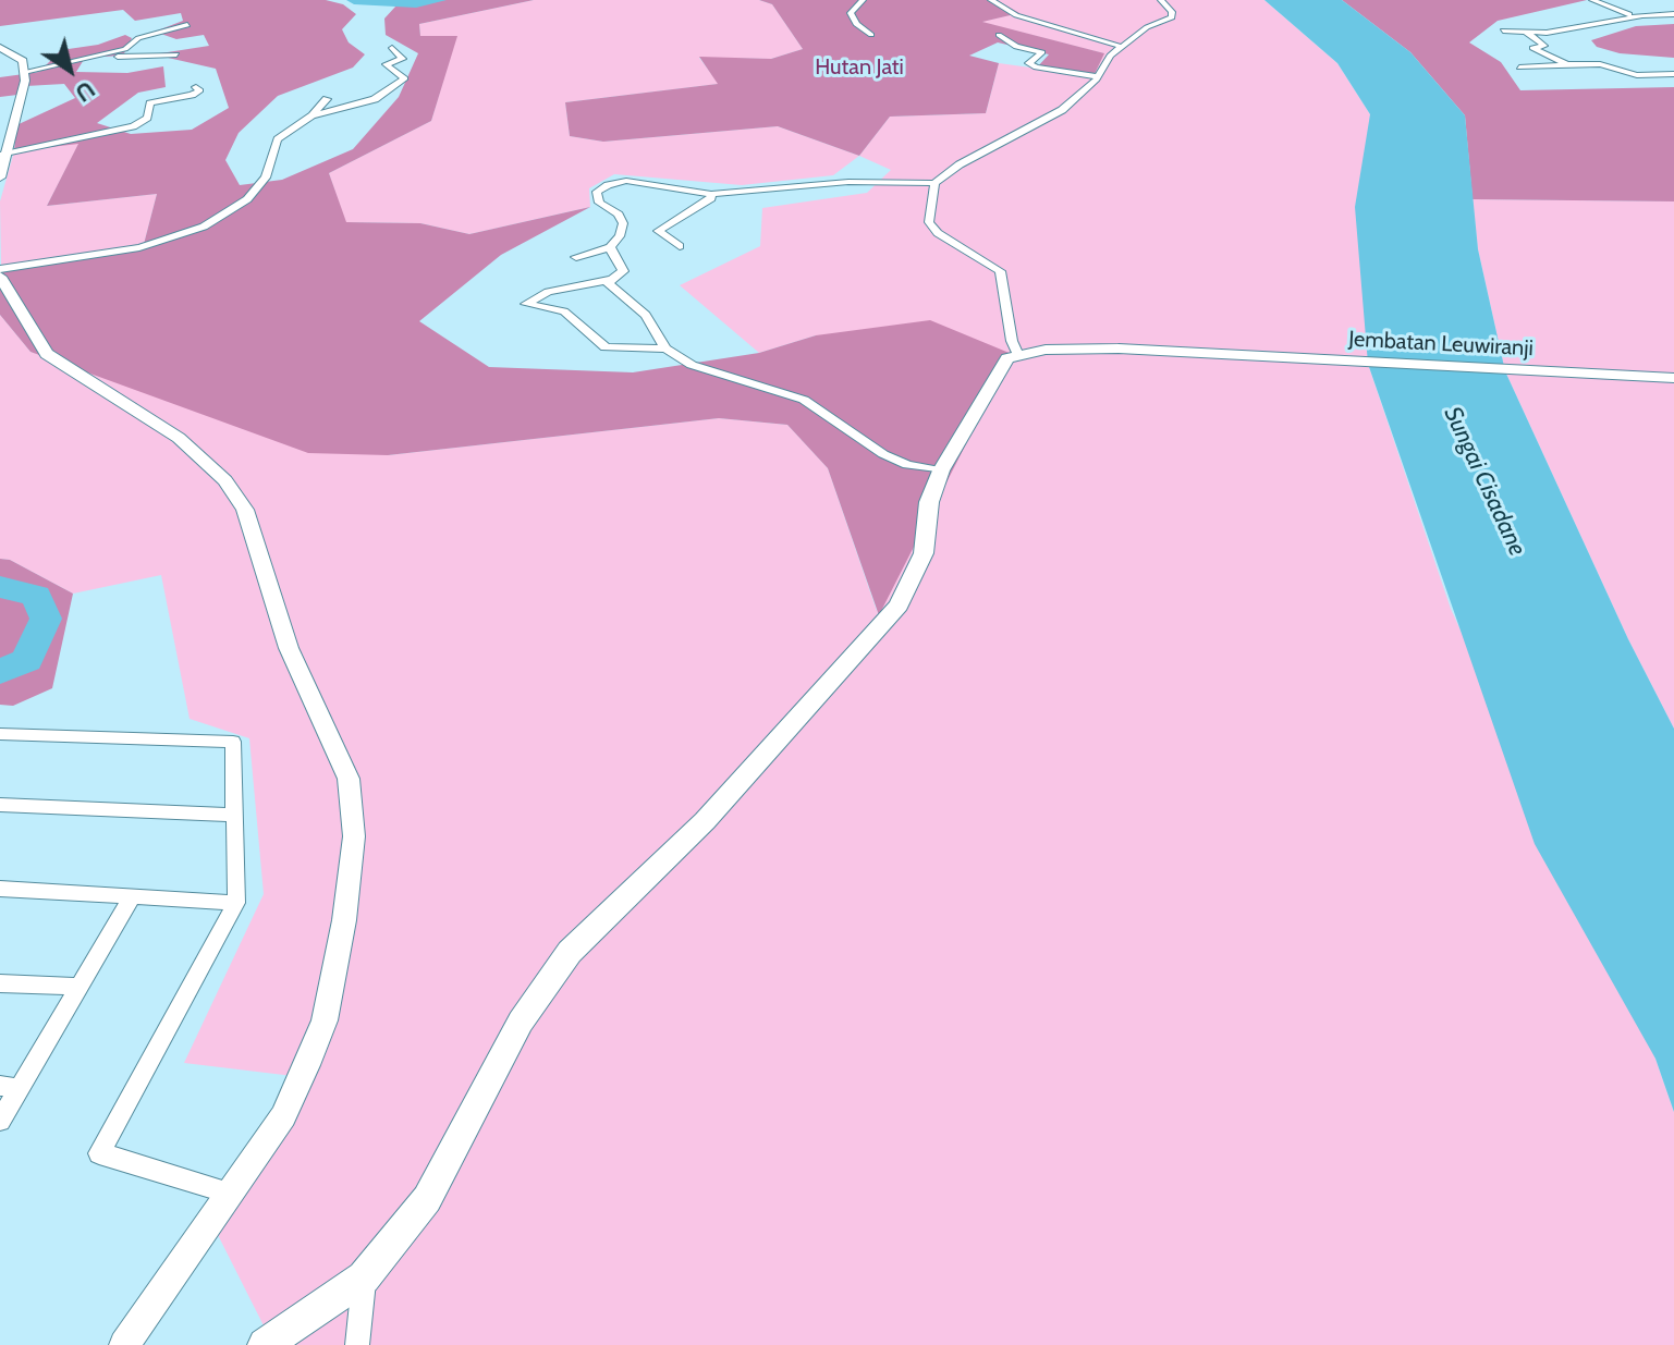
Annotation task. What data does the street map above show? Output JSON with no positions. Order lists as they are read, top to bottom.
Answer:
{
  "streets": {
    "main road": ["Jembatan Leuwiranji"]
  },
  "water": ["Sungai Cisadane"],
  "parks": ["Hutan Jati"],
  "north": "bottom right"
}
